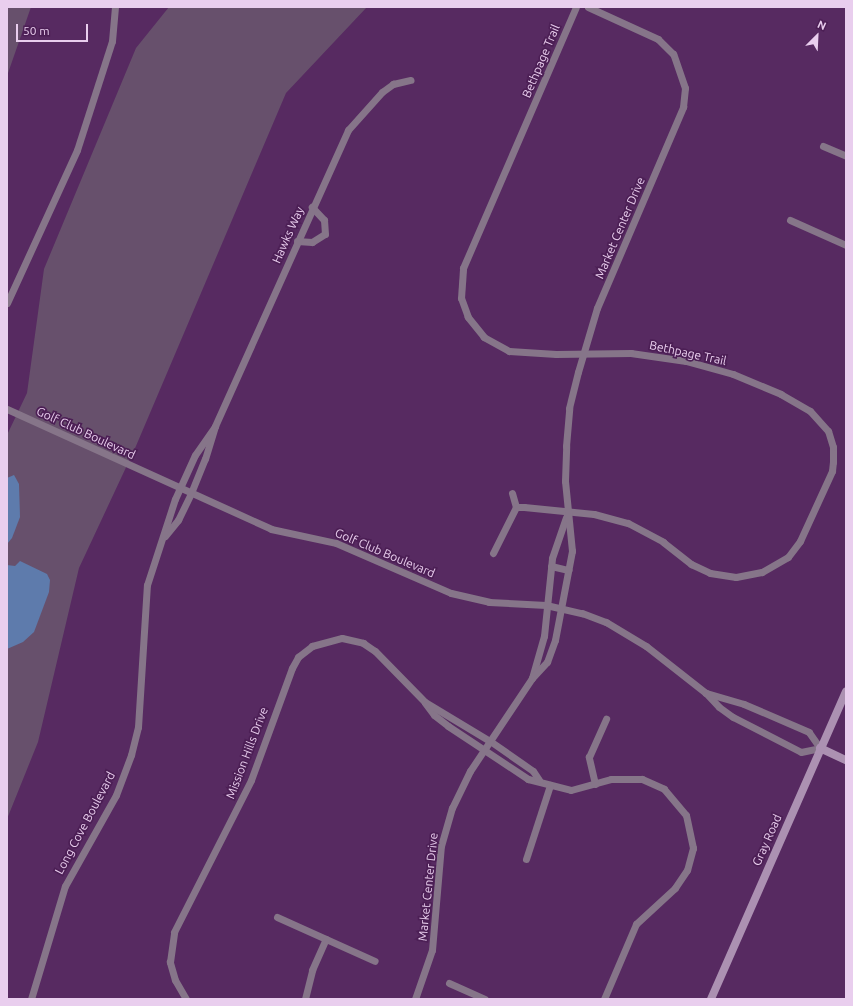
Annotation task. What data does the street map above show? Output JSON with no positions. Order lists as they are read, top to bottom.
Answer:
{
  "streets": {
    "street": [
      "Bethpage Trail",
      "Market Center Drive",
      "Hawks Way",
      "Golf Club Boulevard",
      "Mission Hills Drive",
      "Long Cove Boulevard",
      "Gray Road"
    ]
  },
  "crossings": [
    ["Bethpage Trail", "Market Center Drive"],
    ["Market Center Drive", "Golf Club Boulevard"],
    ["Market Center Drive", "Mission Hills Drive"],
    ["Hawks Way", "Golf Club Boulevard"],
    ["Hawks Way", "Long Cove Boulevard"],
    ["Golf Club Boulevard", "Long Cove Boulevard"],
    ["Golf Club Boulevard", "Gray Road"]
  ],
  "scale_bar": "50 m",
  "north": "top right"
}
